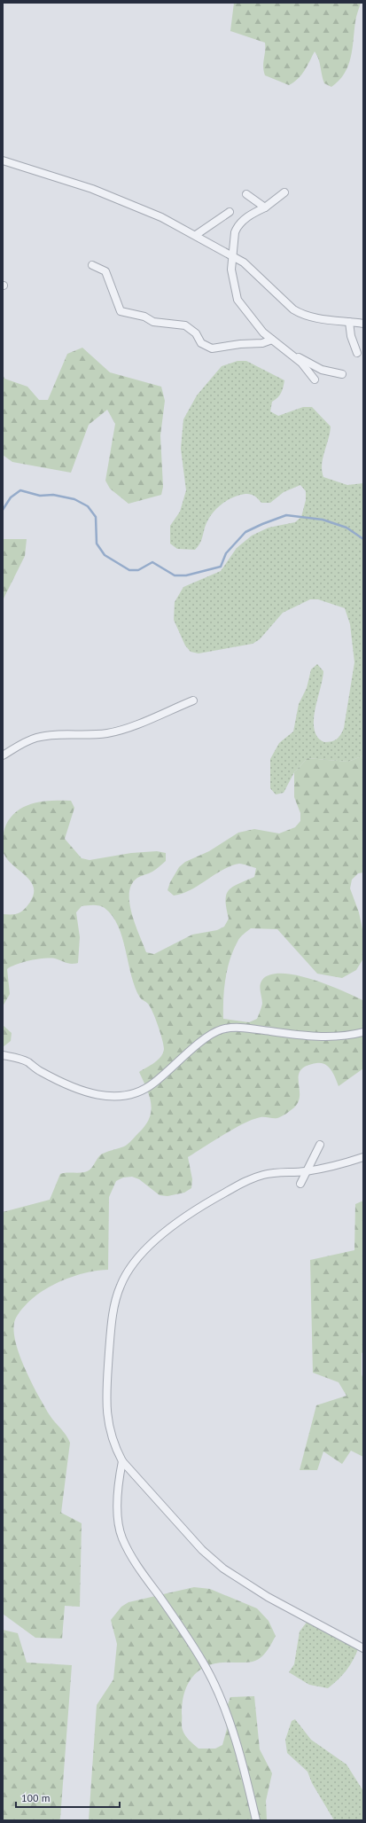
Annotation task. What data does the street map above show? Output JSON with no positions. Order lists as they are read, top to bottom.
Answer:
{
  "scale_bar": "100 m"
}
